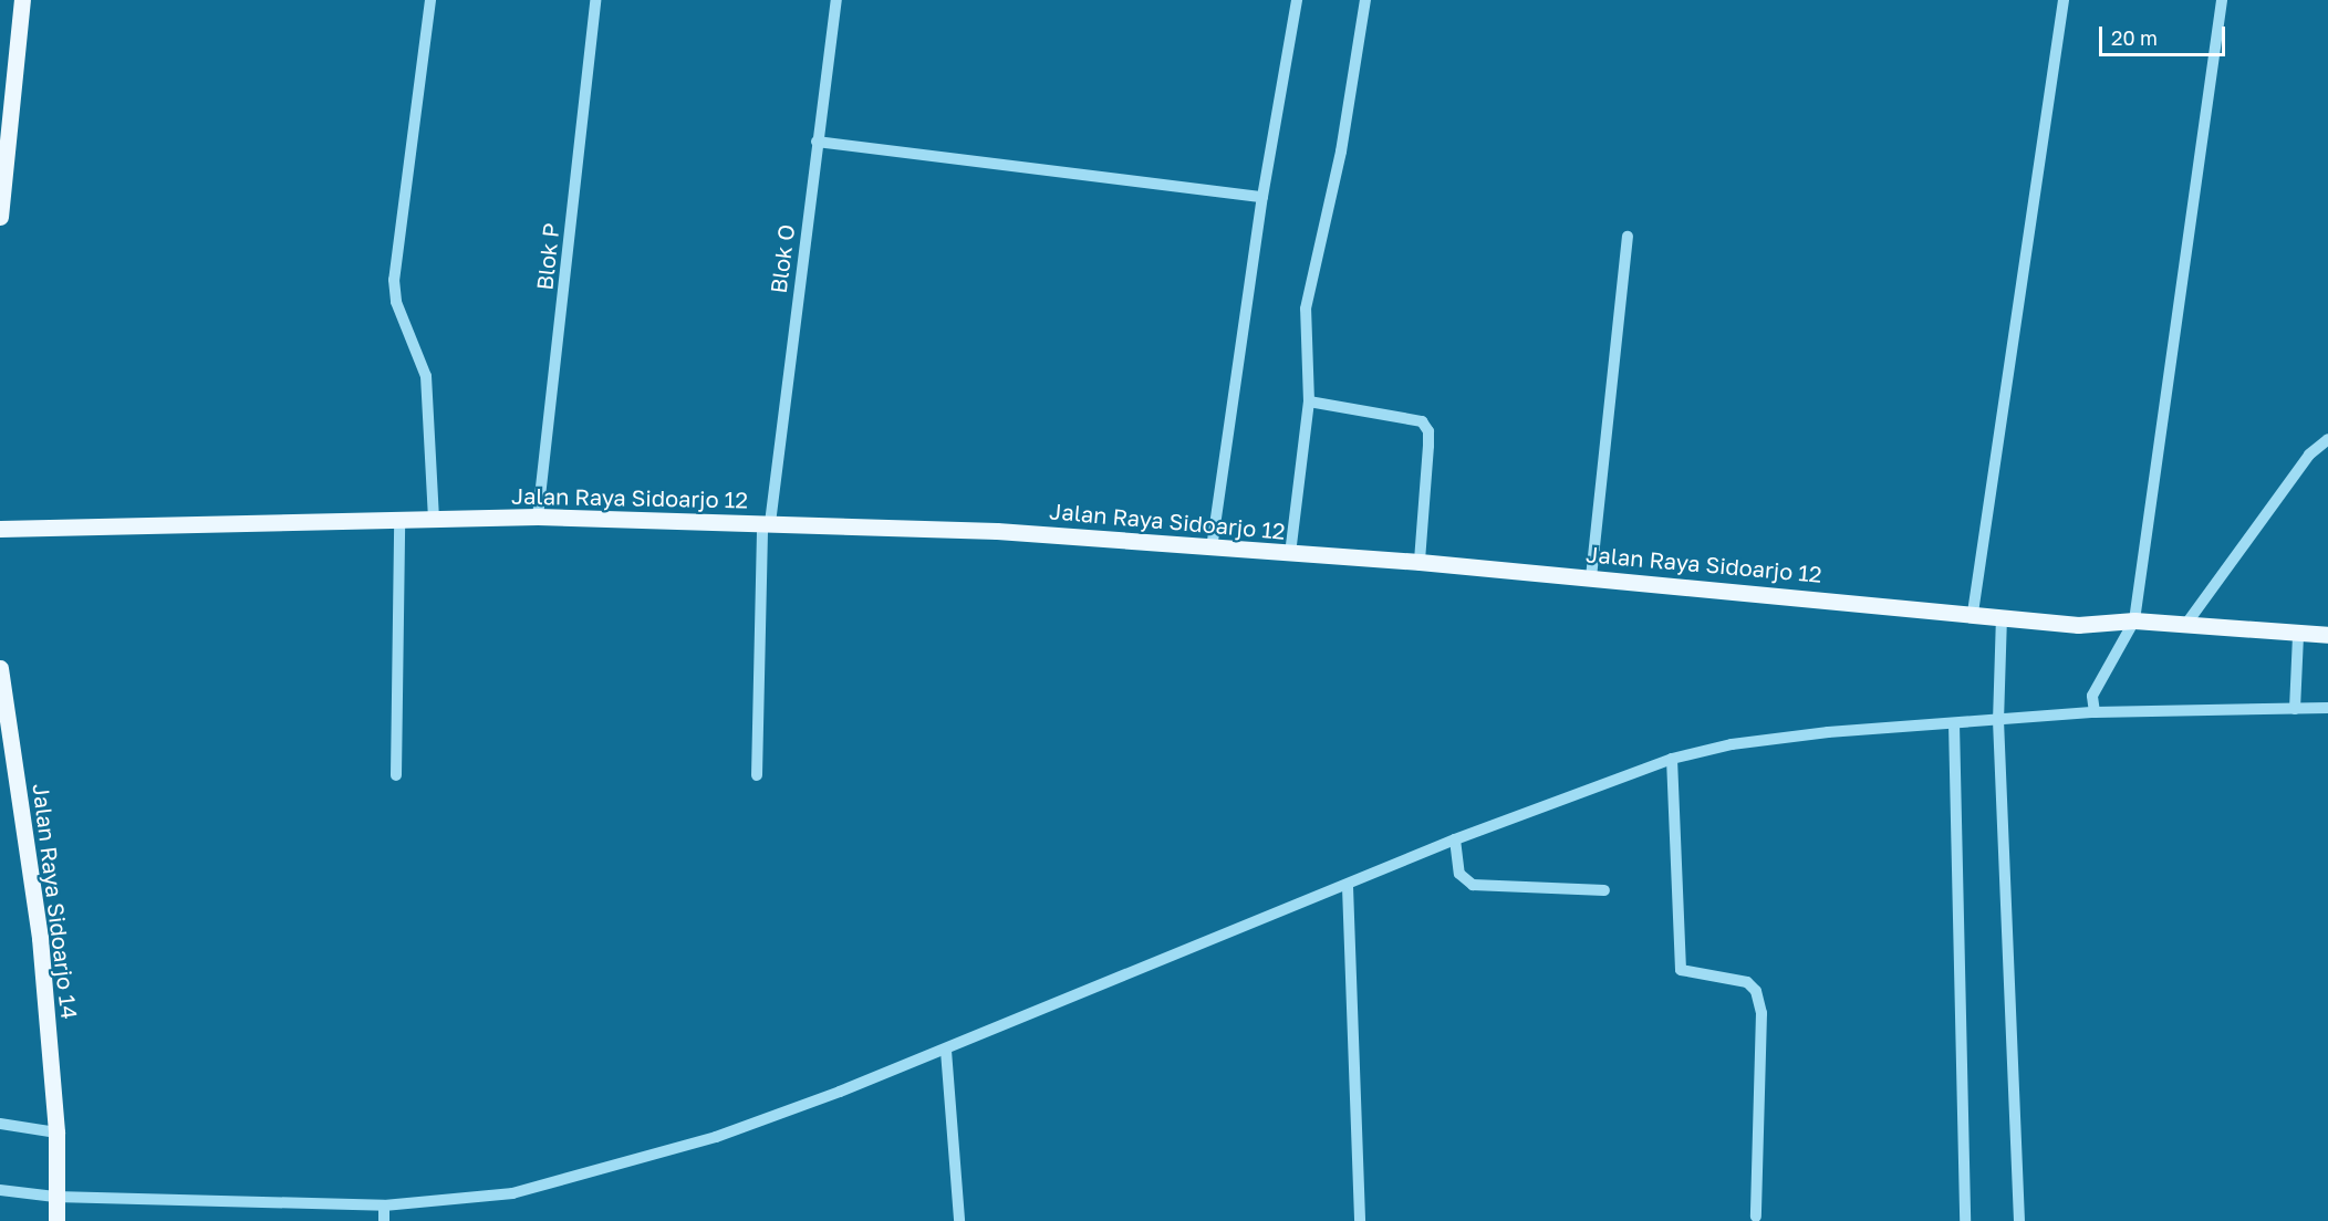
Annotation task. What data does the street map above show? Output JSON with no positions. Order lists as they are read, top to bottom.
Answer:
{
  "streets": {
    "main road": ["Jalan Raya Sidoarjo 12", "Jalan Raya Sidoarjo 14"],
    "street": ["Blok P", "Blok O"]
  },
  "crossings": [
    ["Blok P", "Jalan Raya Sidoarjo 12"],
    ["Blok O", "Jalan Raya Sidoarjo 12"]
  ],
  "scale_bar": "20 m"
}
